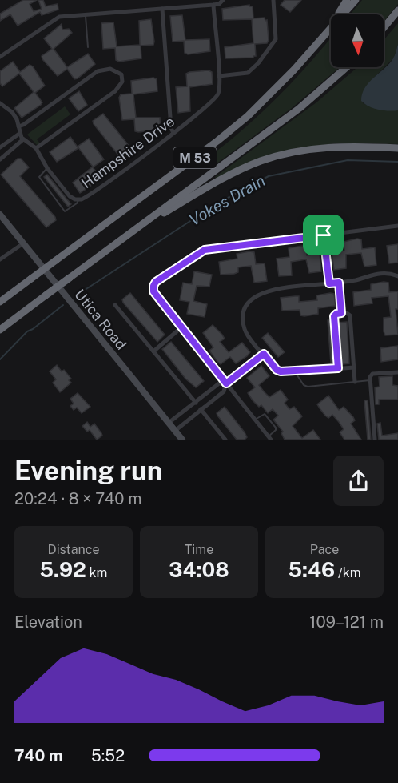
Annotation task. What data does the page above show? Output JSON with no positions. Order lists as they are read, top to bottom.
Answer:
{
  "streets": {
    "highway": ["M 53"],
    "street": ["Hampshire Drive", "Utica Road"]
  },
  "water": ["Vokes Drain"],
  "north": "bottom",
  "page": {
    "heading": ["Evening run", "20:24 · 8 × 740 m"],
    "stats": [
      ["Distance", "5.92 km"],
      ["Time", "34:08"],
      ["Pace", "5:46 /km"]
    ],
    "chart": ["Elevation", "109–121 m"],
    "list": [
      {
        "name": "740 m",
        "note": "5:52"
      }
    ]
  }
}
